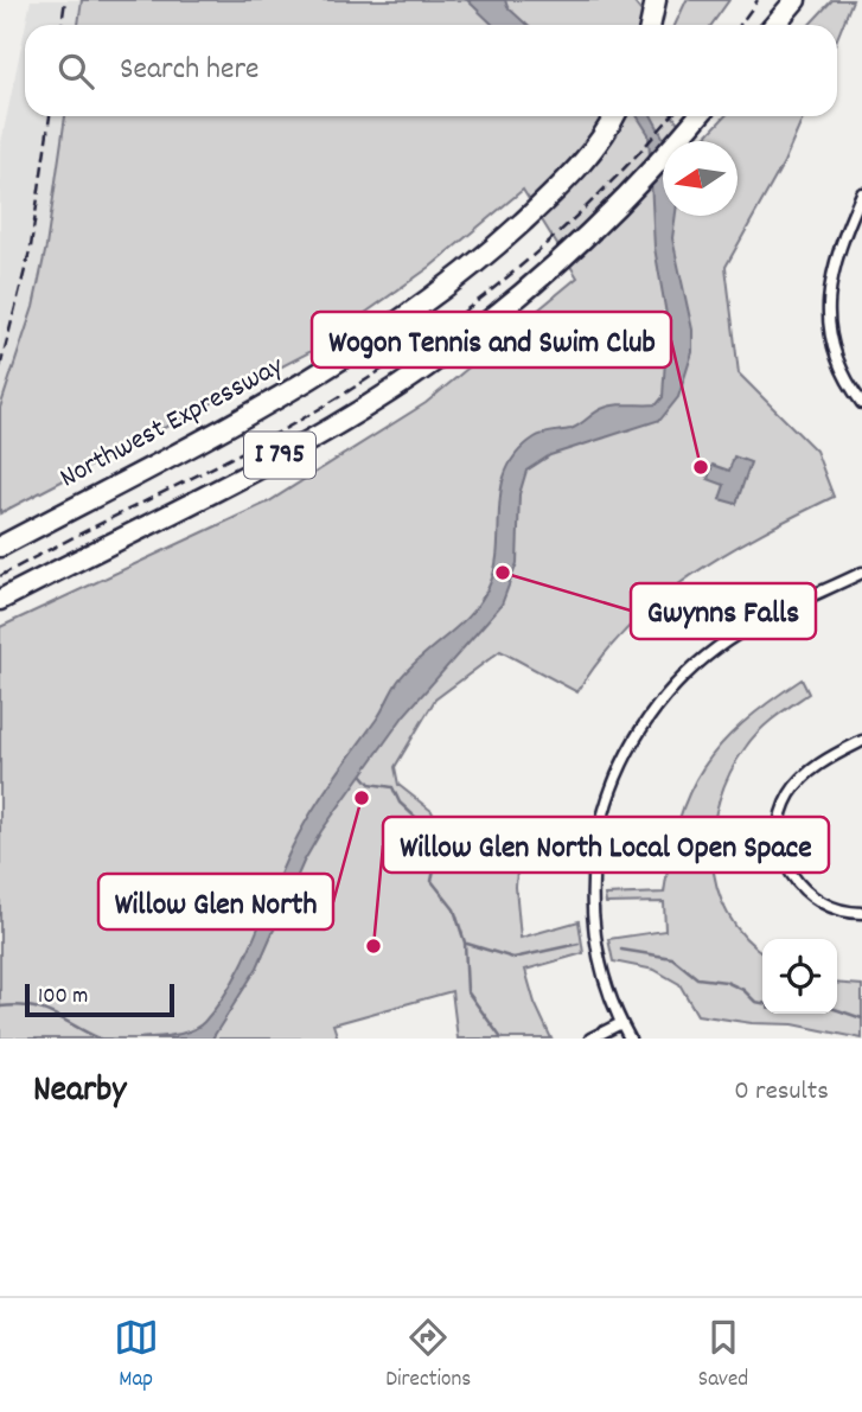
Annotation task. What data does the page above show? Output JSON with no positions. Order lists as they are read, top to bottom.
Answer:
{
  "streets": {
    "highway": ["Northwest Expressway", "I 795"]
  },
  "places": [
    "Wogon Tennis and Swim Club",
    "Gwynns Falls",
    "Willow Glen North",
    "Willow Glen North Local Open Space"
  ],
  "scale_bar": "100 m",
  "north": "left",
  "page": {
    "search": "Search here",
    "scale": "100 m",
    "heading": ["Nearby", "0 results"],
    "nav": ["Map", "Directions", "Saved"]
  }
}
